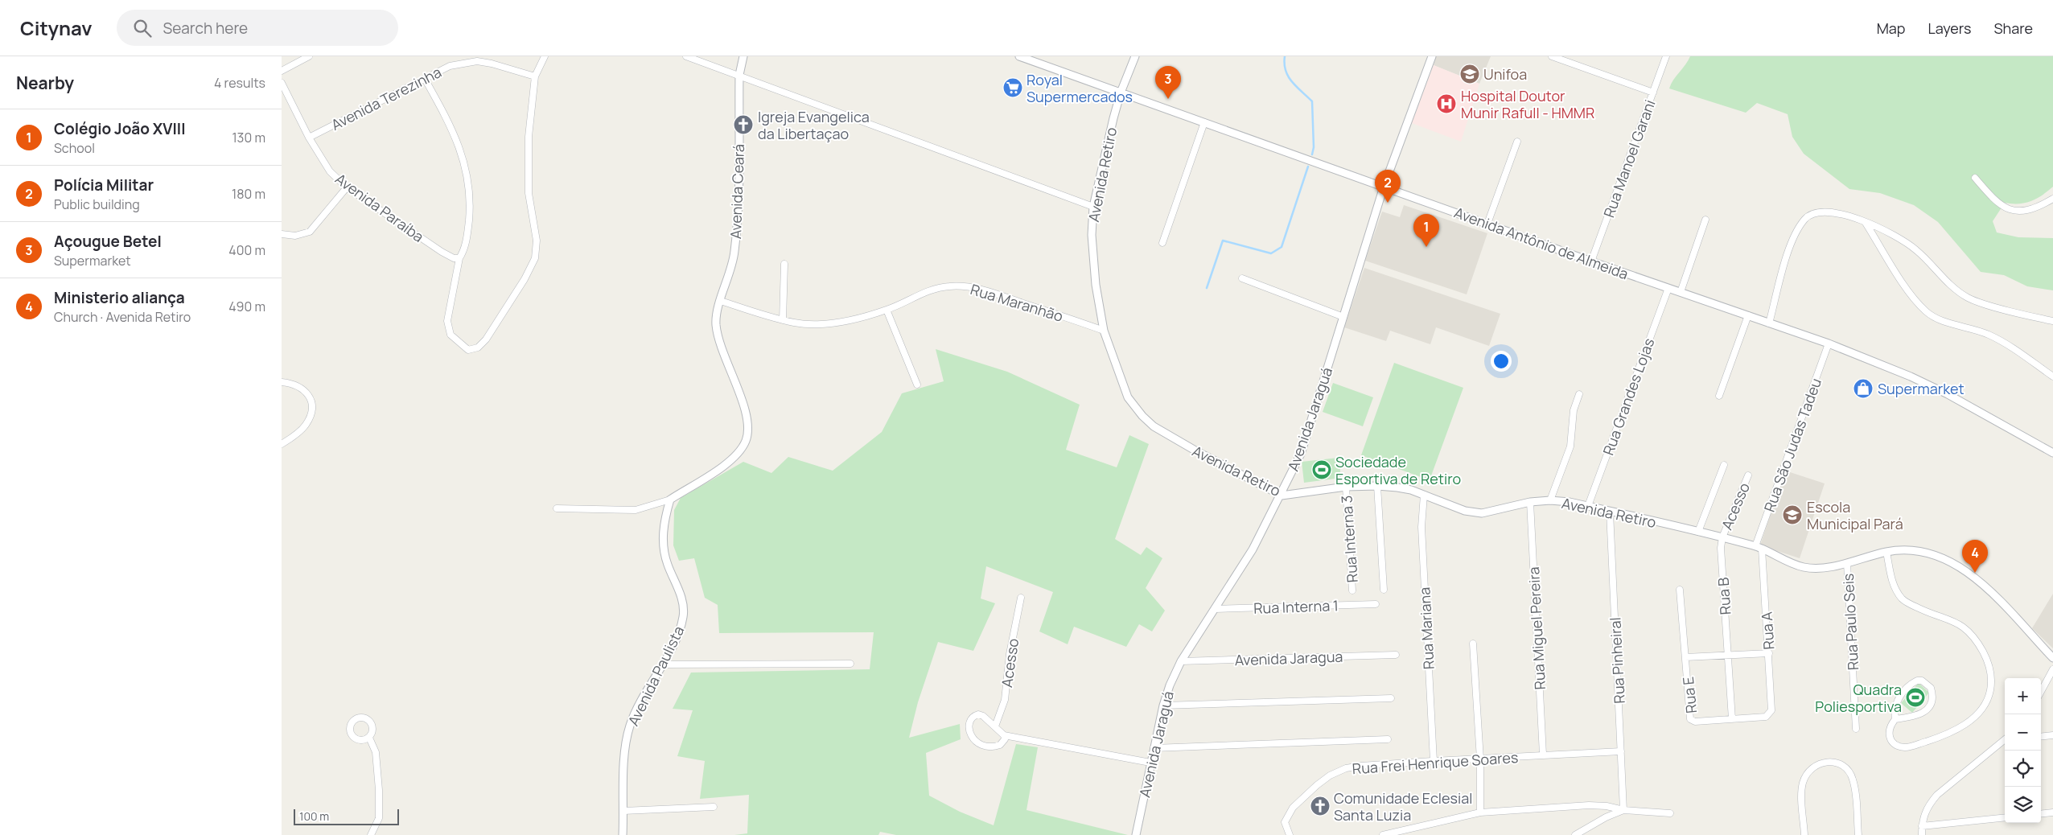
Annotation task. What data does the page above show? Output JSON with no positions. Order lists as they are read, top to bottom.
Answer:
{
  "streets": {
    "street": [
      "Avenida Terezinha",
      "Rua Manoel Garani",
      "Avenida Retiro",
      "Avenida Ceará",
      "Avenida Paraíba",
      "Avenida Antônio de Almeida",
      "Rua Maranhão",
      "Rua Grandes Lojas",
      "Avenida Jaraguá",
      "Rua São Judas Tadeu",
      "Acesso",
      "Rua Interna 3",
      "Rua B",
      "Rua Interna 1",
      "Rua Paulo Seis",
      "Rua Mariana",
      "Rua Miguel Pereira",
      "Rua A",
      "Avenida Jaragua",
      "Rua Pinheiral",
      "Avenida Paulista",
      "Rua E",
      "Rua Frei Henrique Soares"
    ]
  },
  "crossings": [
    ["Avenida Terezinha", "Avenida Paraíba"],
    ["Rua Manoel Garani", "Avenida Antônio de Almeida"],
    ["Avenida Retiro", "Avenida Antônio de Almeida"],
    ["Avenida Retiro", "Rua Maranhão"],
    ["Avenida Retiro", "Rua Grandes Lojas"],
    ["Avenida Retiro", "Avenida Jaraguá"],
    ["Avenida Retiro", "Rua São Judas Tadeu"],
    ["Avenida Retiro", "Acesso"],
    ["Avenida Retiro", "Rua Interna 3"],
    ["Avenida Retiro", "Rua B"],
    ["Avenida Retiro", "Rua Paulo Seis"],
    ["Avenida Retiro", "Rua Mariana"],
    ["Avenida Retiro", "Rua Miguel Pereira"],
    ["Avenida Retiro", "Rua A"],
    ["Avenida Retiro", "Rua Pinheiral"],
    ["Avenida Ceará", "Rua Maranhão"],
    ["Avenida Antônio de Almeida", "Rua Grandes Lojas"],
    ["Avenida Antônio de Almeida", "Avenida Jaraguá"],
    ["Avenida Antônio de Almeida", "Rua São Judas Tadeu"],
    ["Avenida Jaraguá", "Rua Interna 1"],
    ["Avenida Jaraguá", "Avenida Jaragua"],
    ["Rua São Judas Tadeu", "Rua A"],
    ["Acesso", "Rua B"],
    ["Rua B", "Rua E"],
    ["Rua Mariana", "Rua Frei Henrique Soares"],
    ["Rua Miguel Pereira", "Rua Frei Henrique Soares"],
    ["Rua A", "Rua E"],
    ["Rua Pinheiral", "Rua Frei Henrique Soares"]
  ],
  "places": {
    "school or university": ["Unifoa", "Escola Municipal Pará"],
    "supermarket": ["Royal Supermercados"],
    "hospital": ["Hospital Doutor Munir Rafull - HMMR"],
    "church": ["Igreja Evangelica da Libertaçao", "Comunidade Eclesial Santa Luzia"],
    "shop": ["Supermarket"],
    "sports": ["Sociedade Esportiva de Retiro", "Quadra Poliesportiva"]
  },
  "scale_bar": "100 m",
  "page": {
    "header": "Citynav",
    "search": "Search here",
    "nav": ["Map", "Layers", "Share"],
    "heading": ["Nearby", "4 results"],
    "pins": [
      "3",
      "2",
      "1",
      "4"
    ],
    "list": [
      {
        "mark": "1",
        "name": "Colégio João XVIII",
        "note": "School",
        "value": "130 m"
      },
      {
        "mark": "2",
        "name": "Polícia Militar",
        "note": "Public building",
        "value": "180 m"
      },
      {
        "mark": "3",
        "name": "Açougue Betel",
        "note": "Supermarket",
        "value": "400 m"
      },
      {
        "mark": "4",
        "name": "Ministerio aliança",
        "note": "Church · Avenida Retiro",
        "value": "490 m"
      }
    ],
    "map_buttons": ["+", "−"],
    "scale": "100 m"
  }
}
